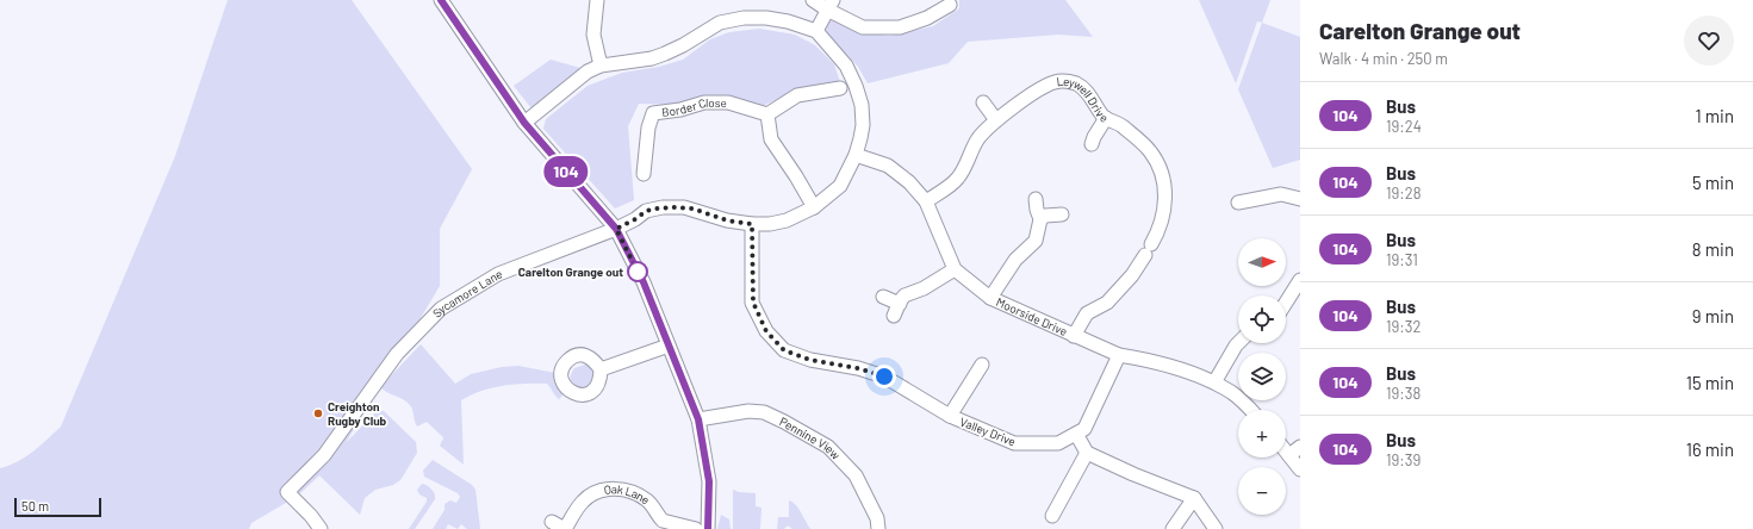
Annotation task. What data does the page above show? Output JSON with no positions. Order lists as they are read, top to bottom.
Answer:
{
  "streets": {
    "street": [
      "Leywell Drive",
      "Border Close",
      "Sycamore Lane",
      "Moorside Drive",
      "Valley Drive",
      "Pennine View",
      "Oak Lane"
    ]
  },
  "crossings": [
    ["Leywell Drive", "Moorside Drive"],
    ["Sycamore Lane", "Moorside Drive"],
    ["Sycamore Lane", "Valley Drive"],
    ["Moorside Drive", "Valley Drive"]
  ],
  "places": ["Carelton Grange out", "Creighton Rugby Club"],
  "lines": ["bus line 104"],
  "scale_bar": "50 m",
  "north": "right",
  "page": {
    "on_map": "104",
    "heading": ["Carelton Grange out", "Walk · 4 min · 250 m"],
    "list": [
      {
        "mark": "104",
        "name": "Bus",
        "note": "19:24",
        "value": "1 min"
      },
      {
        "mark": "104",
        "name": "Bus",
        "note": "19:28",
        "value": "5 min"
      },
      {
        "mark": "104",
        "name": "Bus",
        "note": "19:31",
        "value": "8 min"
      },
      {
        "mark": "104",
        "name": "Bus",
        "note": "19:32",
        "value": "9 min"
      },
      {
        "mark": "104",
        "name": "Bus",
        "note": "19:38",
        "value": "15 min"
      },
      {
        "mark": "104",
        "name": "Bus",
        "note": "19:39",
        "value": "16 min"
      }
    ],
    "map_buttons": ["+", "−"],
    "scale": "50 m"
  }
}
